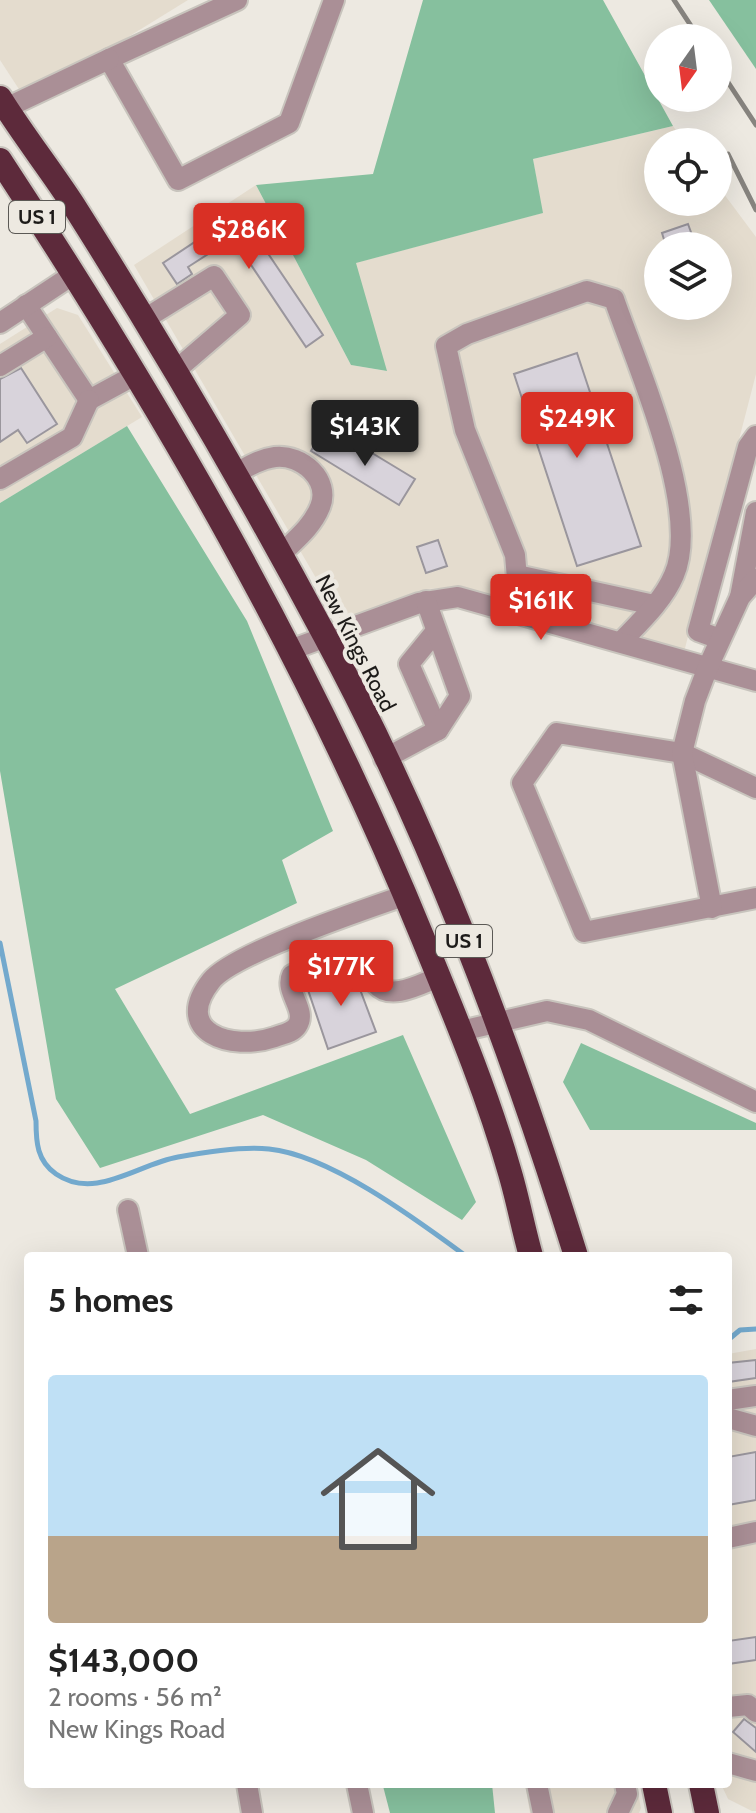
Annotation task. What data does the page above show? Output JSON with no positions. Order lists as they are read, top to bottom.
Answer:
{
  "streets": {
    "highway": ["US 1", "New Kings Road"]
  },
  "north": "bottom",
  "page": {
    "price": [
      "$286K",
      "$249K",
      "$143K",
      "$161K",
      "$177K"
    ],
    "heading": "5 homes",
    "list": [
      {
        "name": "$143,000",
        "note": "2 rooms · 56 m² · New Kings Road"
      }
    ]
  }
}
